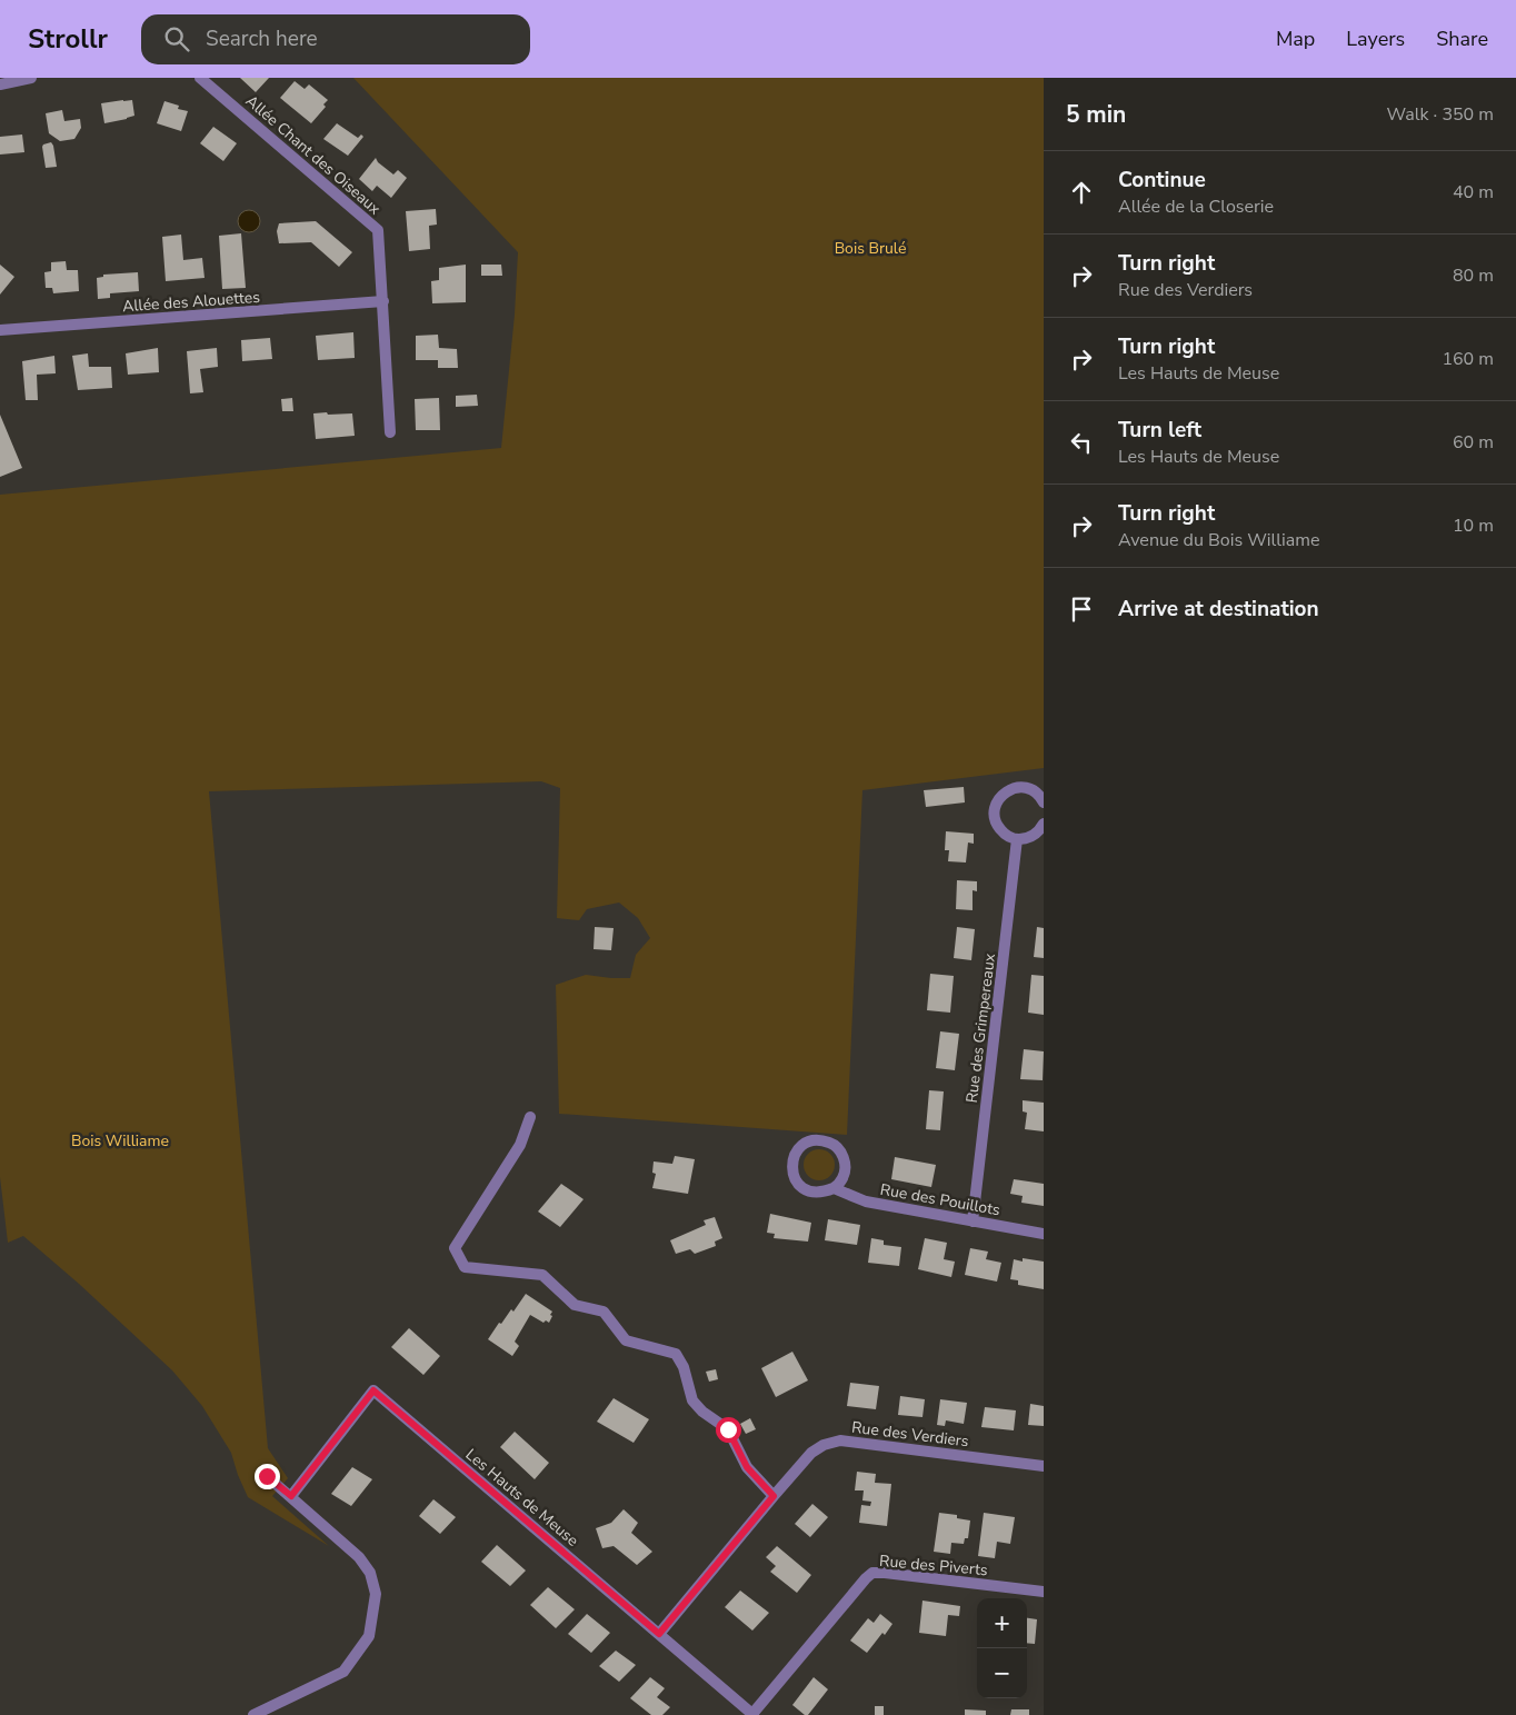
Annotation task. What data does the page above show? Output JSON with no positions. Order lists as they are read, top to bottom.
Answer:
{
  "streets": {
    "street": [
      "Allée Chant des Oiseaux",
      "Allée des Alouettes",
      "Rue des Grimpereaux",
      "Rue des Pouillots",
      "Rue des Verdiers",
      "Les Hauts de Meuse",
      "Rue des Piverts"
    ]
  },
  "crossings": [
    ["Allée Chant des Oiseaux", "Allée des Alouettes"],
    ["Rue des Grimpereaux", "Rue des Pouillots"],
    ["Rue des Verdiers", "Les Hauts de Meuse"],
    ["Les Hauts de Meuse", "Rue des Piverts"]
  ],
  "parks": ["Bois Brulé", "Bois Williame"],
  "page": {
    "header": "Strollr",
    "search": "Search here",
    "nav": ["Map", "Layers", "Share"],
    "heading": ["5 min", "Walk · 350 m"],
    "list": [
      ["Continue", "Allée de la Closerie", "40 m"],
      ["Turn right", "Rue des Verdiers", "80 m"],
      ["Turn right", "Les Hauts de Meuse", "160 m"],
      ["Turn left", "Les Hauts de Meuse", "60 m"],
      ["Turn right", "Avenue du Bois Williame", "10 m"],
      "Arrive at destination"
    ],
    "map_buttons": ["+", "−"]
  }
}
